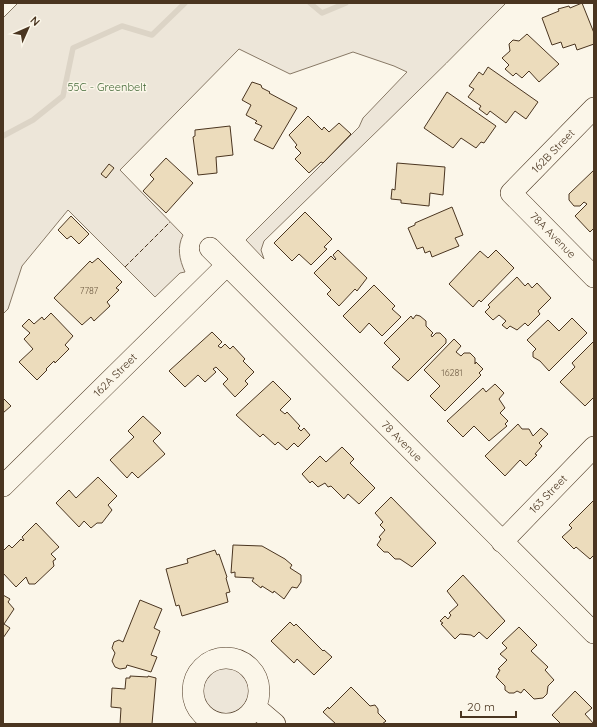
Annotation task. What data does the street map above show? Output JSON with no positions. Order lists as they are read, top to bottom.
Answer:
{
  "streets": {
    "street": [
      "162B Street",
      "78A Avenue",
      "162A Street",
      "78 Avenue",
      "163 Street"
    ]
  },
  "crossings": [
    ["162B Street", "78A Avenue"],
    ["162A Street", "78 Avenue"],
    ["78 Avenue", "163 Street"]
  ],
  "parks": ["55C - Greenbelt"],
  "house_numbers": ["7787", "16281"],
  "scale_bar": "20 m",
  "north": "top right"
}
